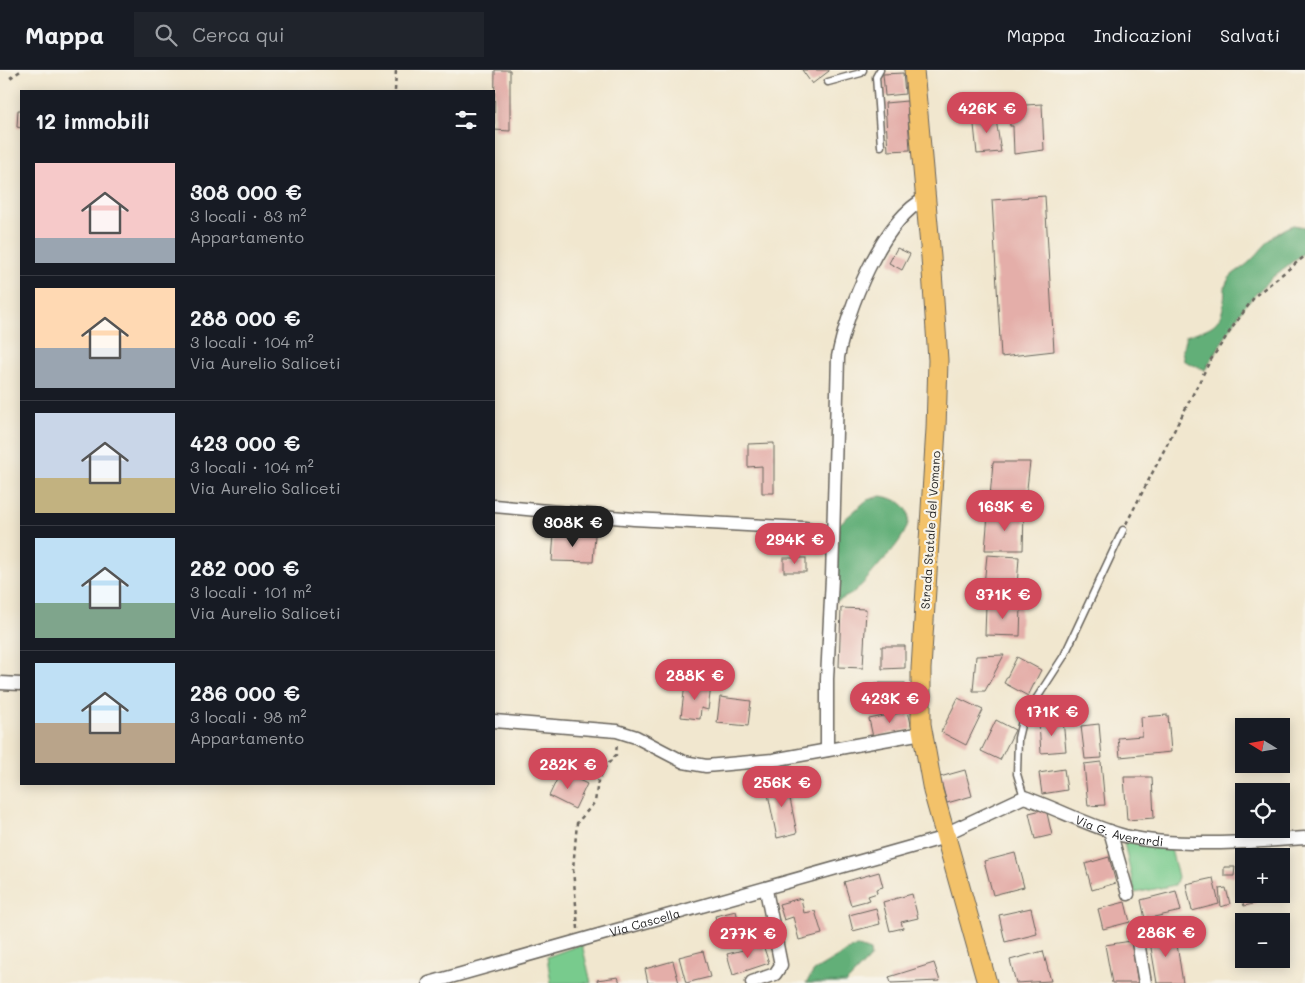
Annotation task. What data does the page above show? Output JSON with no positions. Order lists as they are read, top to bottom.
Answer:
{
  "streets": {
    "main road": ["Strada Statale del Vomano"],
    "street": ["Via G. Averardi", "Via Cascella"]
  },
  "crossings": [
    ["Strada Statale del Vomano", "Via Cascella"]
  ],
  "north": "left",
  "page": {
    "header": "Mappa",
    "search": "Cerca qui",
    "nav": ["Mappa", "Indicazioni", "Salvati"],
    "heading": "12 immobili",
    "price": [
      "426K €",
      "163K €",
      "308K €",
      "294K €",
      "371K €",
      "288K €",
      "423K €",
      "171K €",
      "282K €",
      "256K €",
      "286K €",
      "277K €"
    ],
    "list": [
      {
        "name": "308 000 €",
        "note": "3 locali · 83 m² · Appartamento"
      },
      {
        "name": "288 000 €",
        "note": "3 locali · 104 m² · Via Aurelio Saliceti"
      },
      {
        "name": "423 000 €",
        "note": "3 locali · 104 m² · Via Aurelio Saliceti"
      },
      {
        "name": "282 000 €",
        "note": "3 locali · 101 m² · Via Aurelio Saliceti"
      },
      {
        "name": "286 000 €",
        "note": "3 locali · 98 m² · Appartamento"
      }
    ],
    "map_buttons": ["+", "−"]
  }
}
